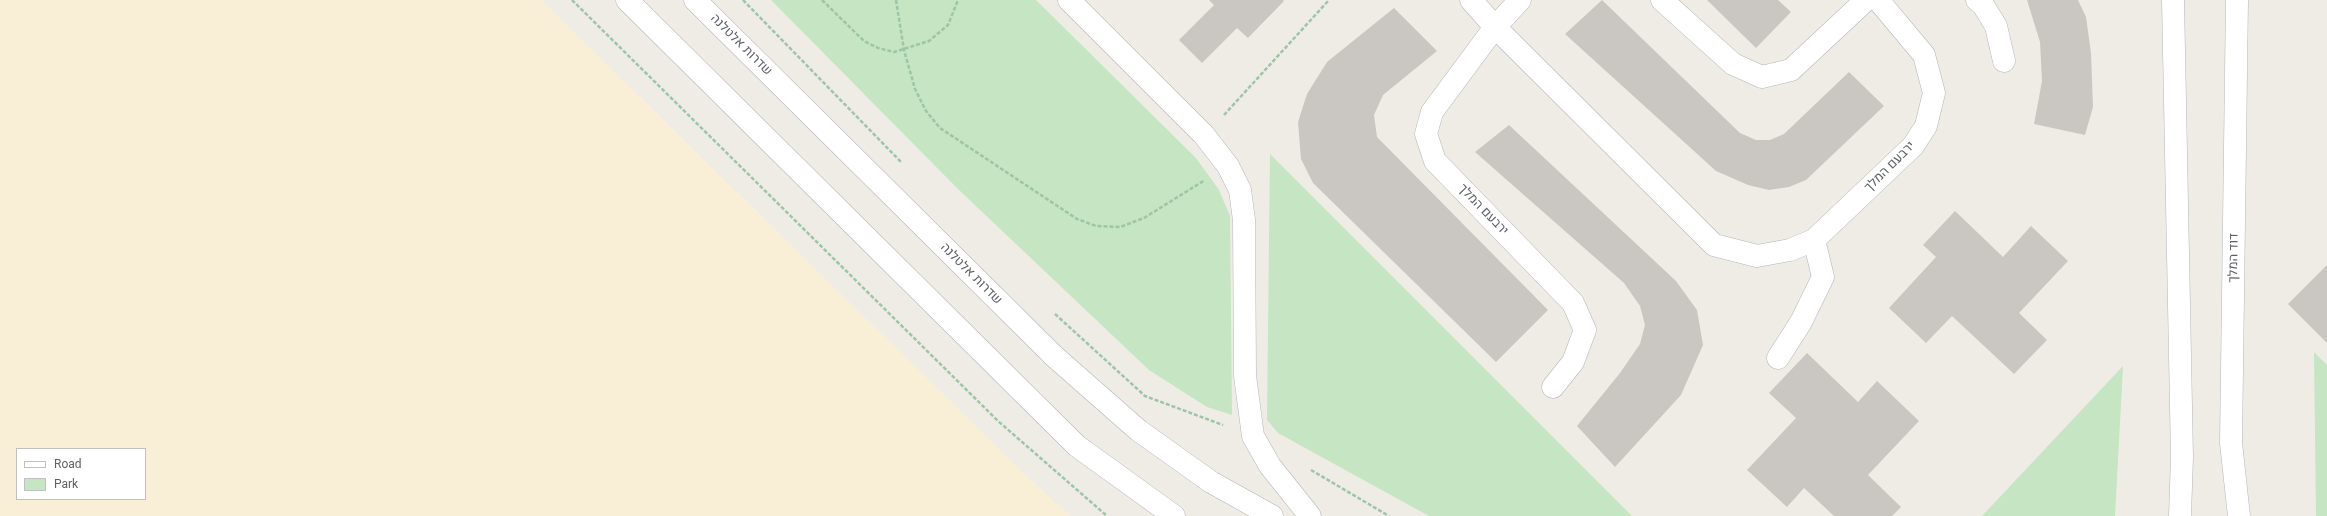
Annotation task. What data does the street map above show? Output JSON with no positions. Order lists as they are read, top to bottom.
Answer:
{
  "streets": {
    "street": ["שדרות אלטלנה", "ירבעם המלך", "דוד המלך"]
  },
  "legend": ["Road", "Park"]
}
